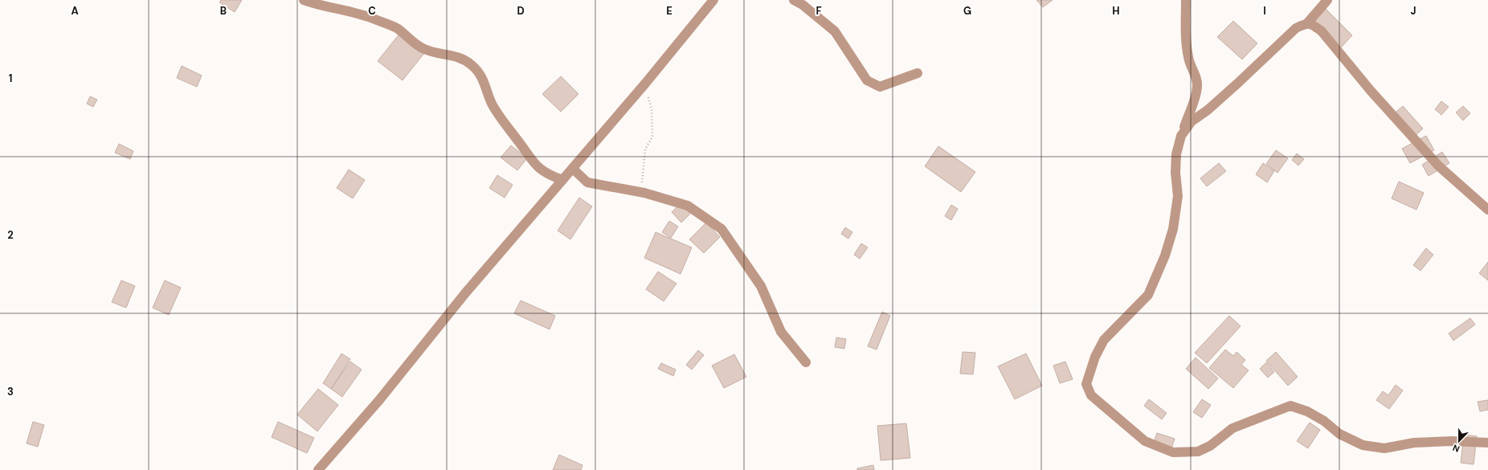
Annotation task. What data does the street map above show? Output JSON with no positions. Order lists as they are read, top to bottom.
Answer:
{
  "north": "bottom",
  "grid": {
    "columns": [
      "A",
      "B",
      "C",
      "D",
      "E",
      "F",
      "G",
      "H",
      "I",
      "J"
    ],
    "rows": ["1", "2", "3"]
  }
}
